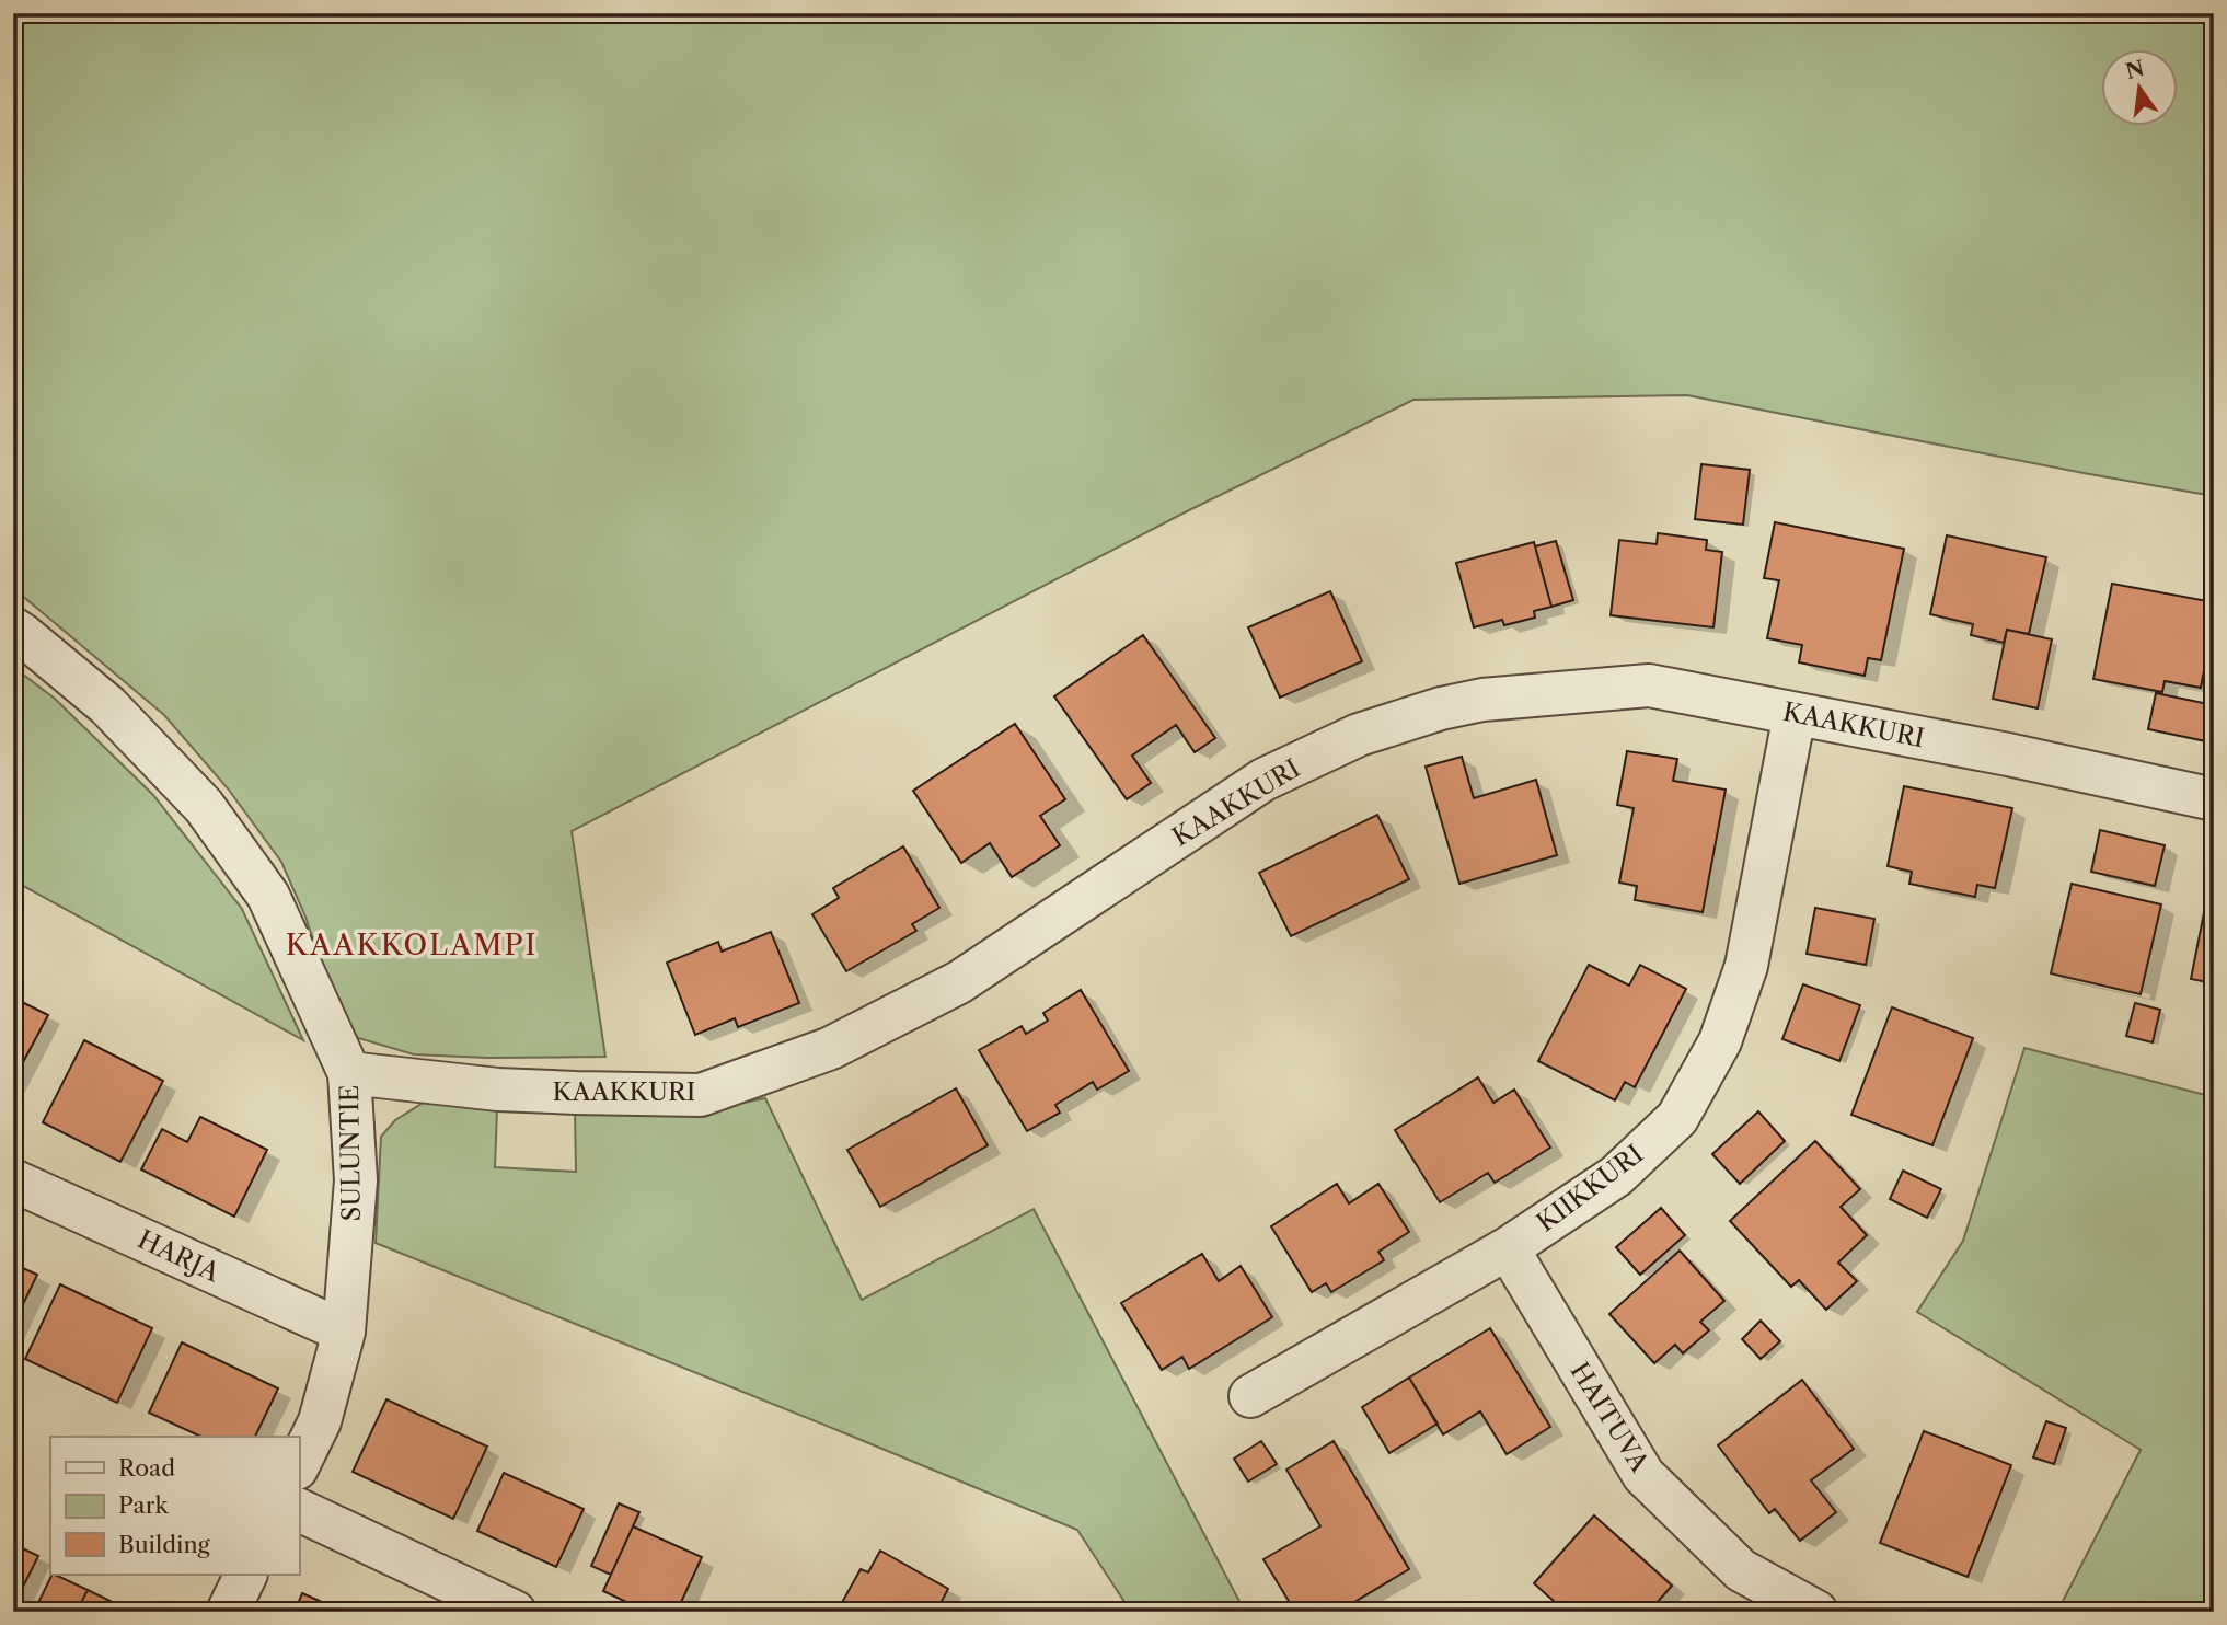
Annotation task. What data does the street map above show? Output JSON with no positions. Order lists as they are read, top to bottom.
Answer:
{
  "streets": {
    "street": [
      "KAAKKURI",
      "SULUNTIE",
      "KIIKKURI",
      "HARJA",
      "HAITUVA"
    ]
  },
  "crossings": [
    ["KAAKKURI", "SULUNTIE"],
    ["KAAKKURI", "KIIKKURI"],
    ["SULUNTIE", "HARJA"],
    ["KIIKKURI", "HAITUVA"]
  ],
  "districts": ["KAAKKOLAMPI"],
  "legend": ["Road", "Park", "Building"],
  "north": "top"
}
